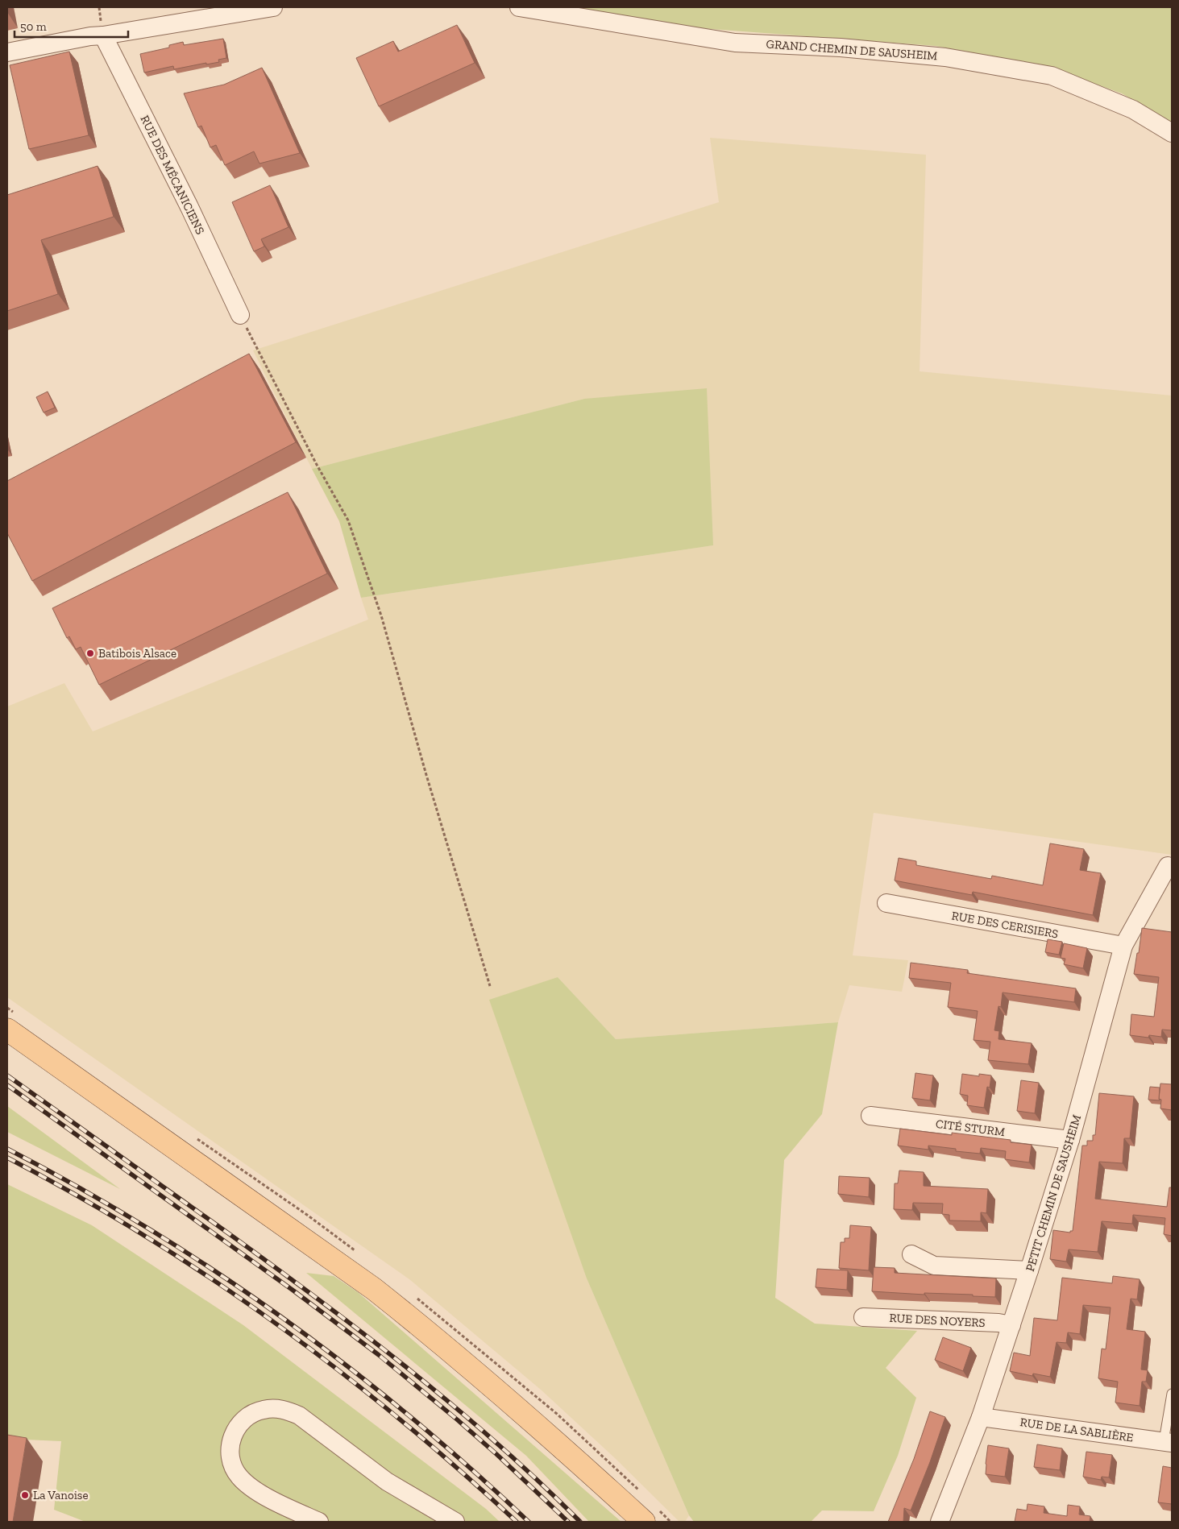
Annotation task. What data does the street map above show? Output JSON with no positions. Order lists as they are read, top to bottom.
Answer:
{
  "streets": {
    "street": [
      "GRAND CHEMIN DE SAUSHEIM",
      "RUE DES MÉCANICIENS",
      "RUE DES CERISIERS",
      "CITÉ STURM",
      "PETIT CHEMIN DE SAUSHEIM",
      "RUE DES NOYERS",
      "RUE DE LA SABLIÈRE"
    ]
  },
  "crossings": [
    ["RUE DES CERISIERS", "PETIT CHEMIN DE SAUSHEIM"],
    ["CITÉ STURM", "PETIT CHEMIN DE SAUSHEIM"],
    ["PETIT CHEMIN DE SAUSHEIM", "RUE DES NOYERS"],
    ["PETIT CHEMIN DE SAUSHEIM", "RUE DE LA SABLIÈRE"]
  ],
  "places": ["Batibois Alsace", "La Vanoise"],
  "scale_bar": "50 m"
}
